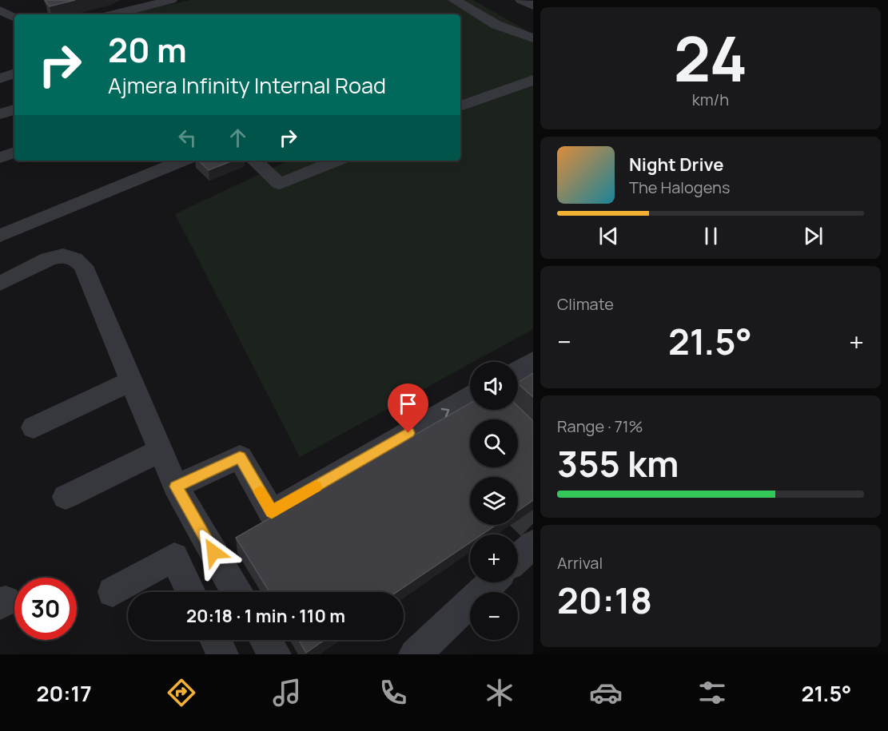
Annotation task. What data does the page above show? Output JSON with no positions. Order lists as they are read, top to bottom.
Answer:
{
  "page": {
    "tile": [
      ["24", "km/h"],
      "Climate",
      ["Range · 71%", "355 km"],
      ["Arrival", "20:18"]
    ],
    "turn": ["20 m", "Ajmera Infinity Internal Road"],
    "song": ["Night Drive", "The Halogens"],
    "heat": ["−", "21.5°", "+"],
    "map_buttons": ["+", "−"],
    "limit": "30",
    "trip": "20:18 · 1 min · 110 m",
    "tabs": ["20:17", "21.5°"]
  }
}
